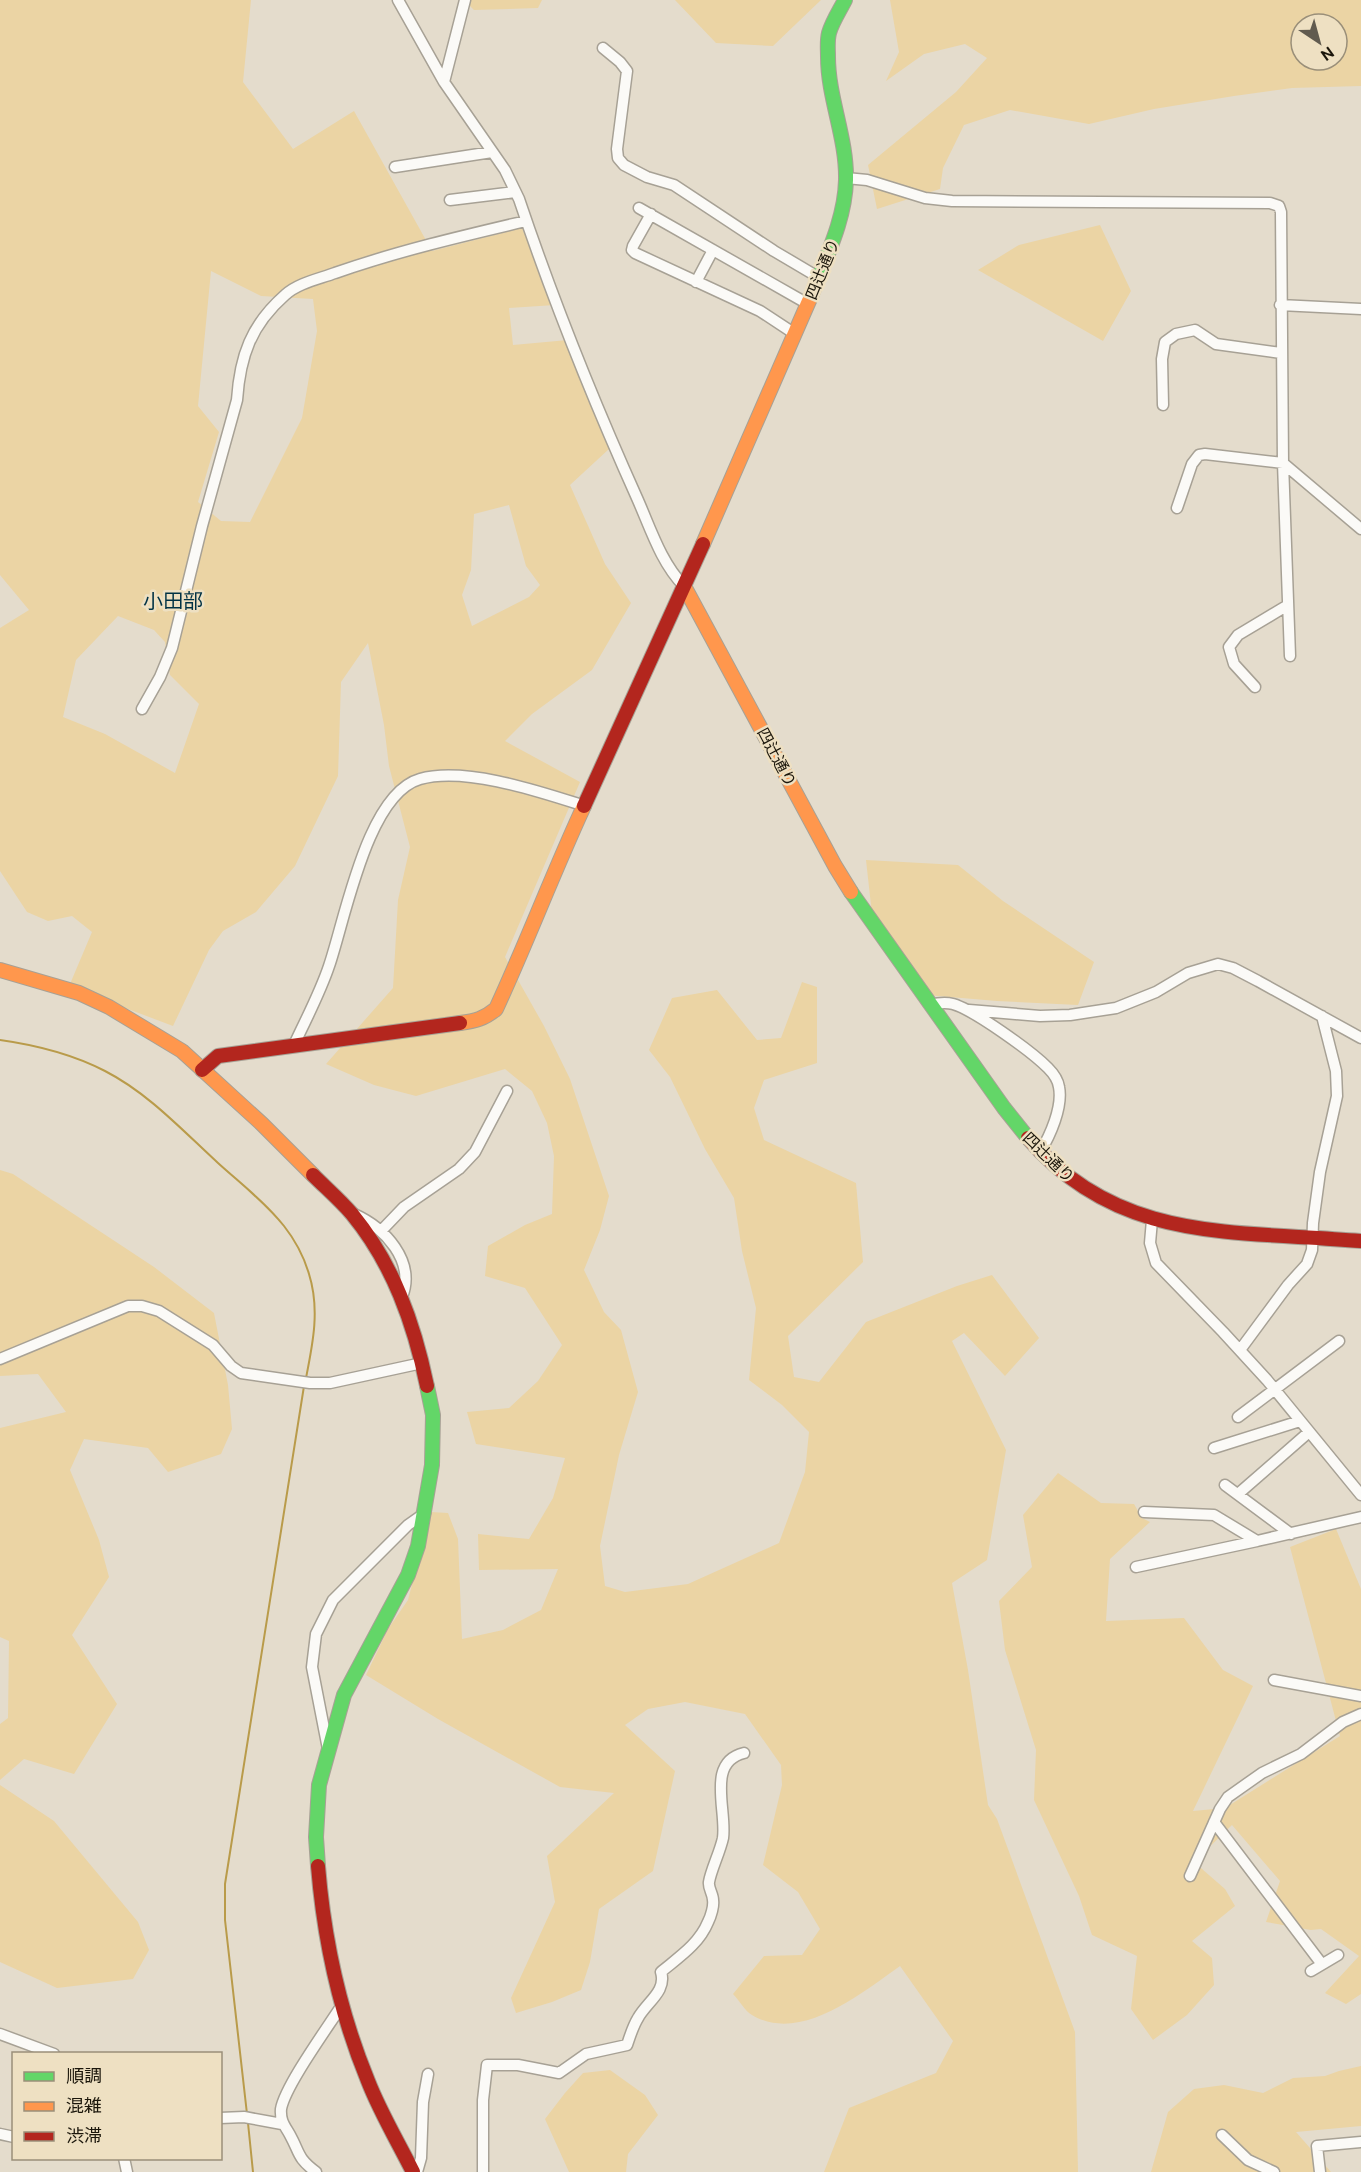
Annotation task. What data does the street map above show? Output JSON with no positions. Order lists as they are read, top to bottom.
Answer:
{
  "streets": {
    "street": ["四辻通り"]
  },
  "districts": ["小田部"],
  "legend": ["順調", "混雑", "渋滞"],
  "north": "bottom right"
}
